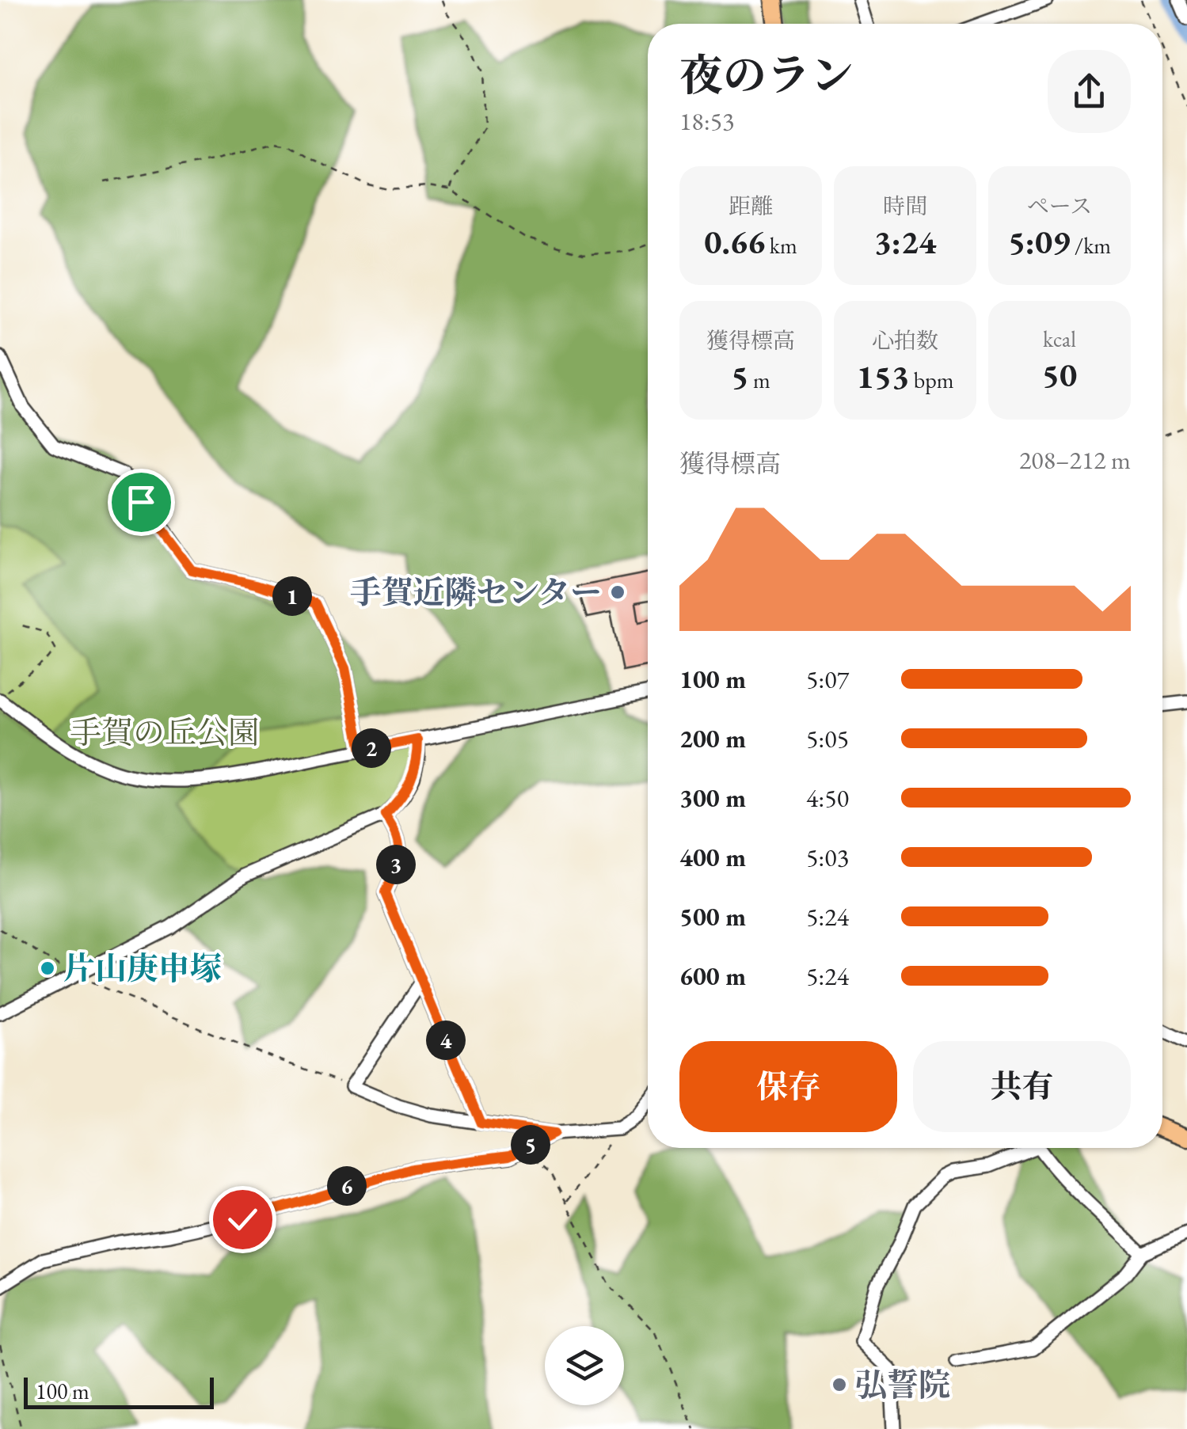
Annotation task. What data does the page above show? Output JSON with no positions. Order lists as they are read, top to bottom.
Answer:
{
  "parks": ["手賀の丘公園"],
  "places": ["手賀近隣センター", "片山庚申塚", "弘誓院"],
  "scale_bar": "100 m",
  "page": {
    "heading": ["夜のラン", "18:53"],
    "stats": [
      ["距離", "0.66 km"],
      ["時間", "3:24"],
      ["ペース", "5:09 /km"],
      ["獲得標高", "5 m"],
      ["心拍数", "153 bpm"],
      ["kcal", "50"]
    ],
    "chart": ["獲得標高", "208–212 m"],
    "pins": [
      "1",
      "2",
      "3",
      "4",
      "5",
      "6"
    ],
    "list": [
      {
        "name": "100 m",
        "note": "5:07"
      },
      {
        "name": "200 m",
        "note": "5:05"
      },
      {
        "name": "300 m",
        "note": "4:50"
      },
      {
        "name": "400 m",
        "note": "5:03"
      },
      {
        "name": "500 m",
        "note": "5:24"
      },
      {
        "name": "600 m",
        "note": "5:24"
      }
    ],
    "buttons": ["保存", "共有"],
    "scale": "100 m"
  }
}
